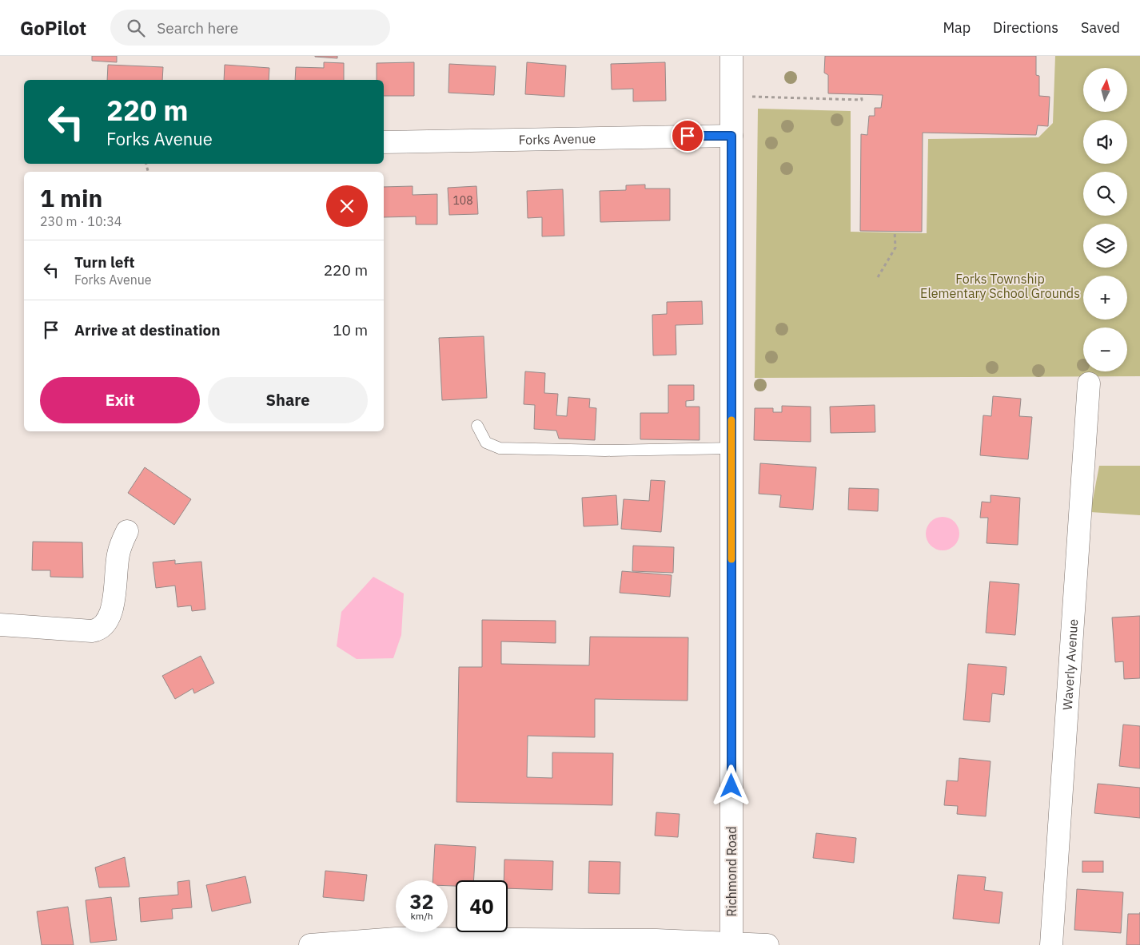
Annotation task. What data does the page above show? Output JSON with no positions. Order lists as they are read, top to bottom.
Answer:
{
  "streets": {
    "street": ["Forks Avenue", "Waverly Avenue", "Richmond Road"]
  },
  "crossings": [
    ["Forks Avenue", "Richmond Road"]
  ],
  "parks": ["Forks Township Elementary School Grounds"],
  "house_numbers": ["108"],
  "north": "top",
  "page": {
    "header": "GoPilot",
    "search": "Search here",
    "nav": ["Map", "Directions", "Saved"],
    "map_buttons": ["+", "−"],
    "turn": ["220 m", "Forks Avenue"],
    "heading": ["1 min", "230 m · 10:34"],
    "list": [
      {
        "name": "Turn left",
        "note": "Forks Avenue",
        "value": "220 m"
      },
      {
        "name": "Arrive at destination",
        "value": "10 m"
      }
    ],
    "buttons": ["Exit", "Share"],
    "speed": "32 km/h",
    "limit": "40"
  }
}
